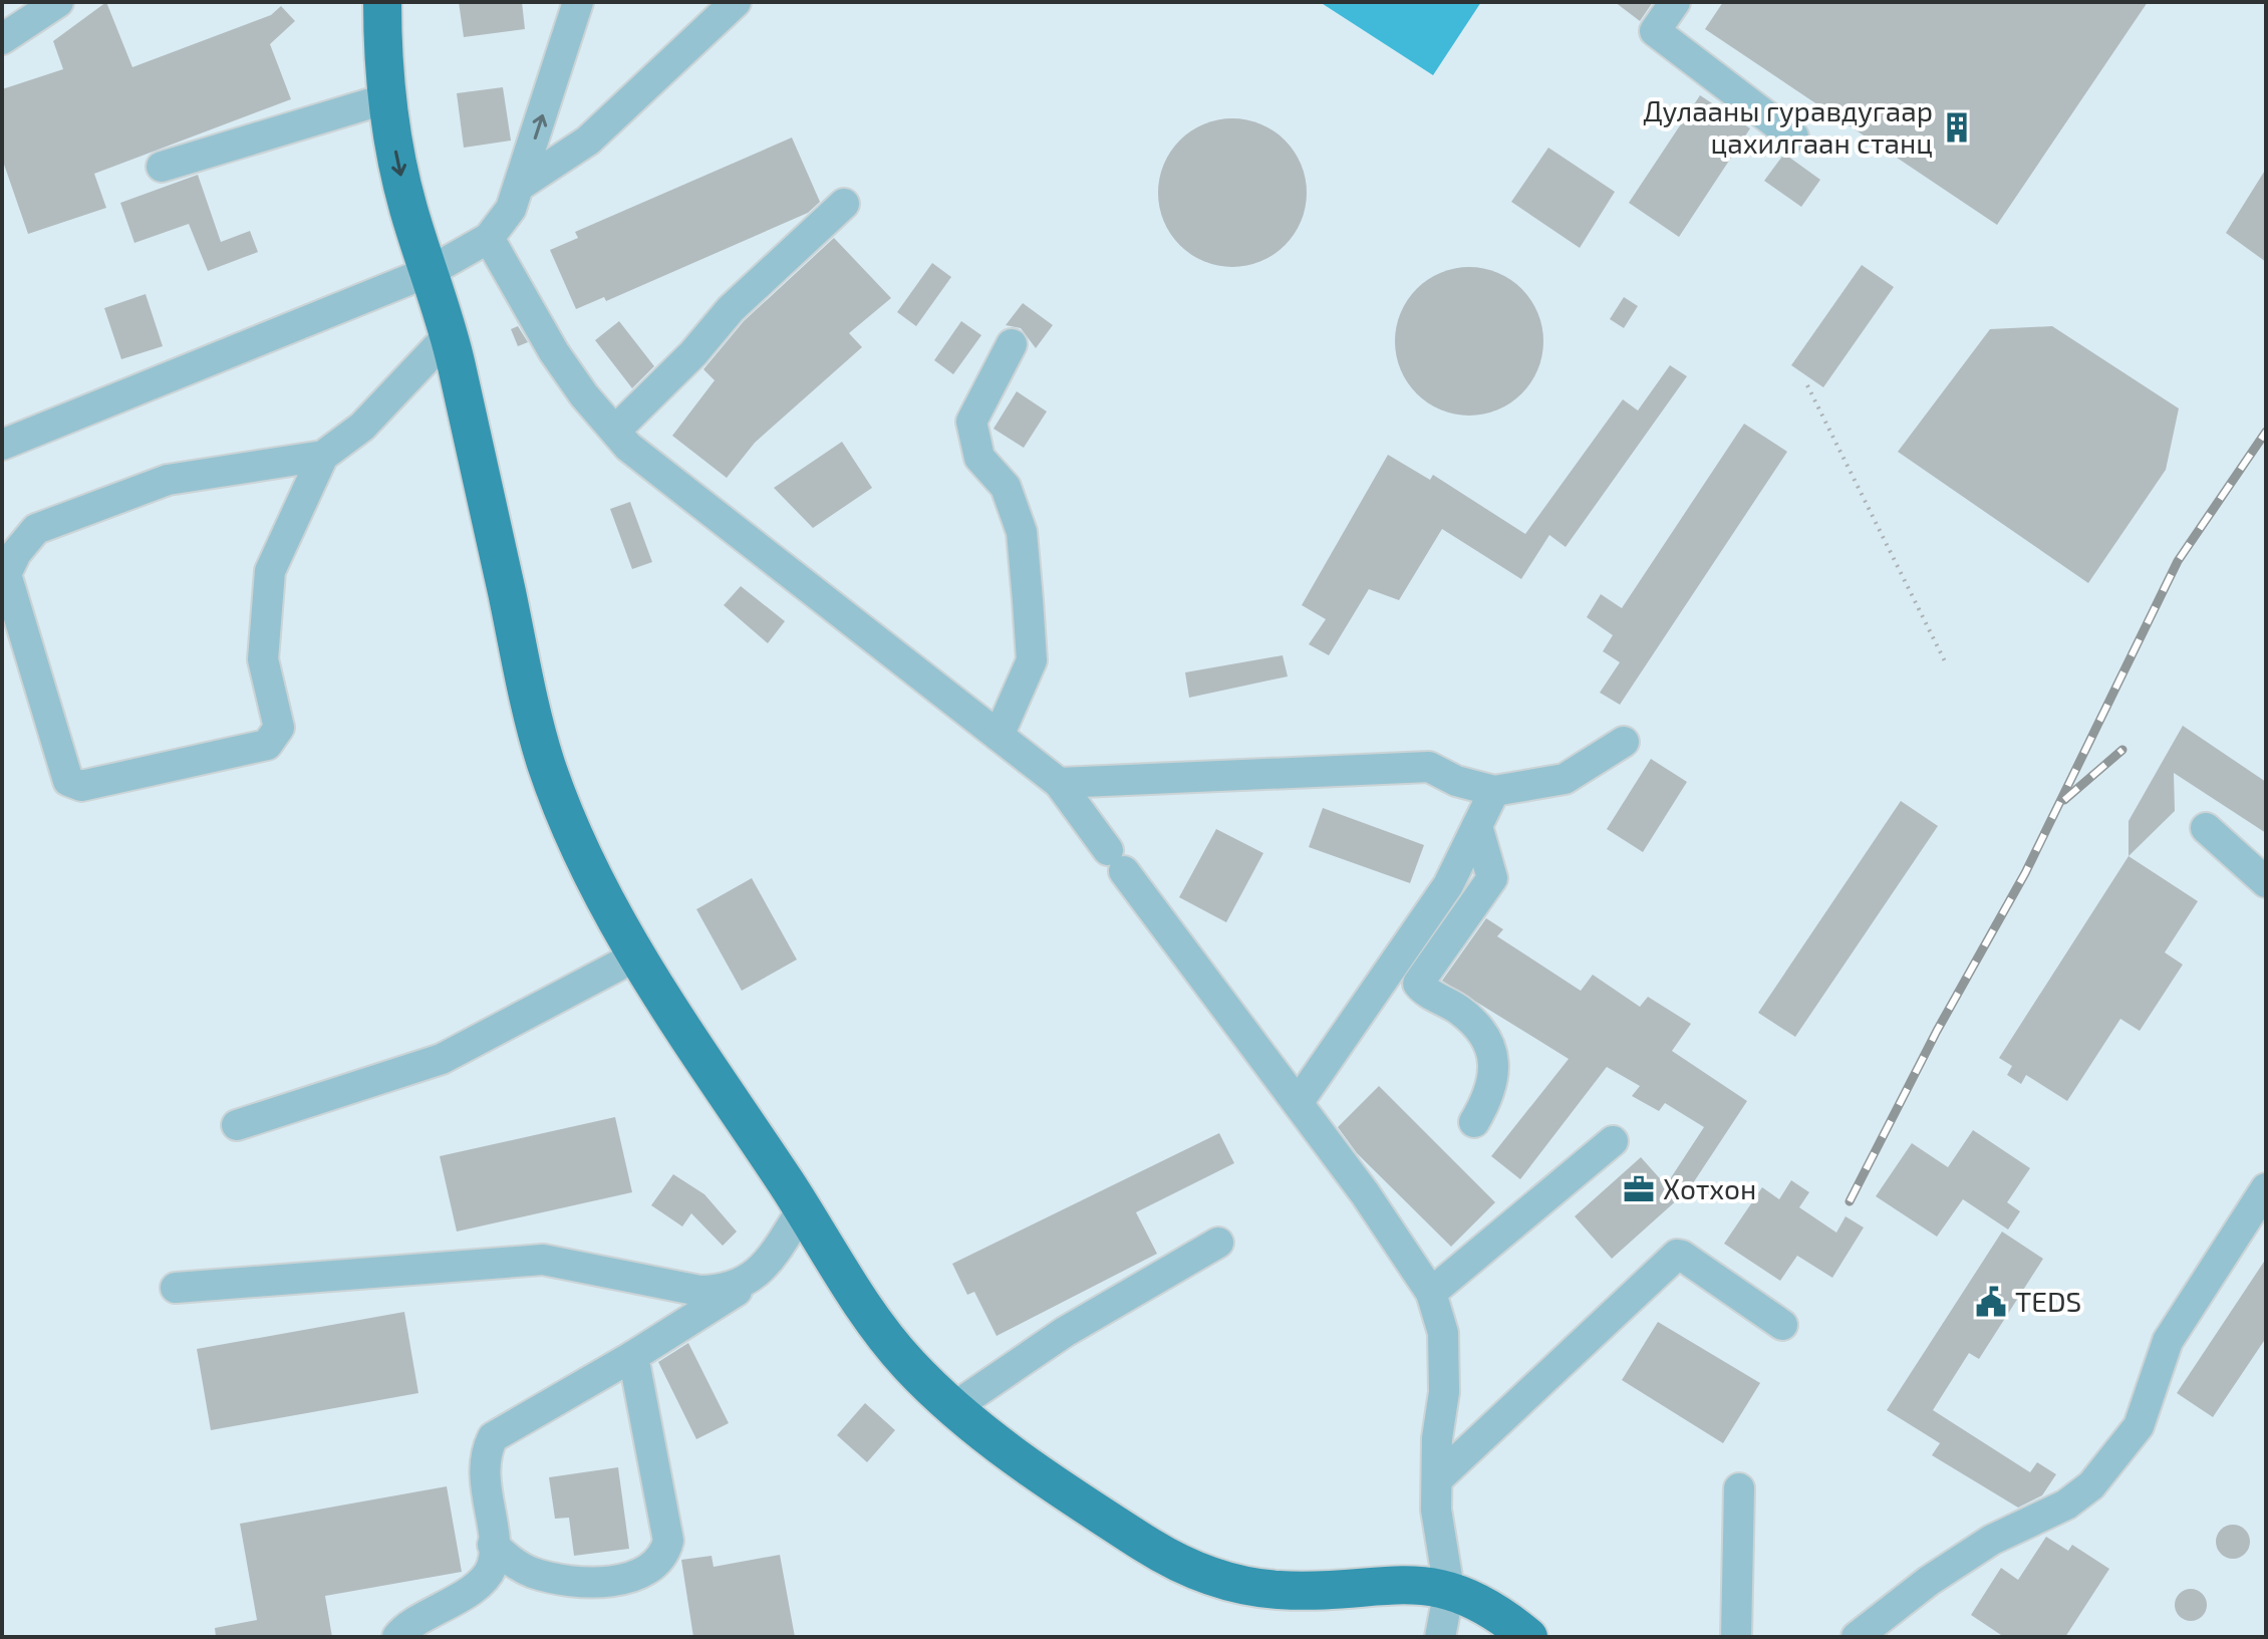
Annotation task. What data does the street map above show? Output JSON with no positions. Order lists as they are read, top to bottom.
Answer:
{
  "places": {
    "building": ["Дулааны гуравдугаар цахилгаан станц"],
    "office": ["Хотхон"],
    "public building": ["TEDS"]
  }
}
